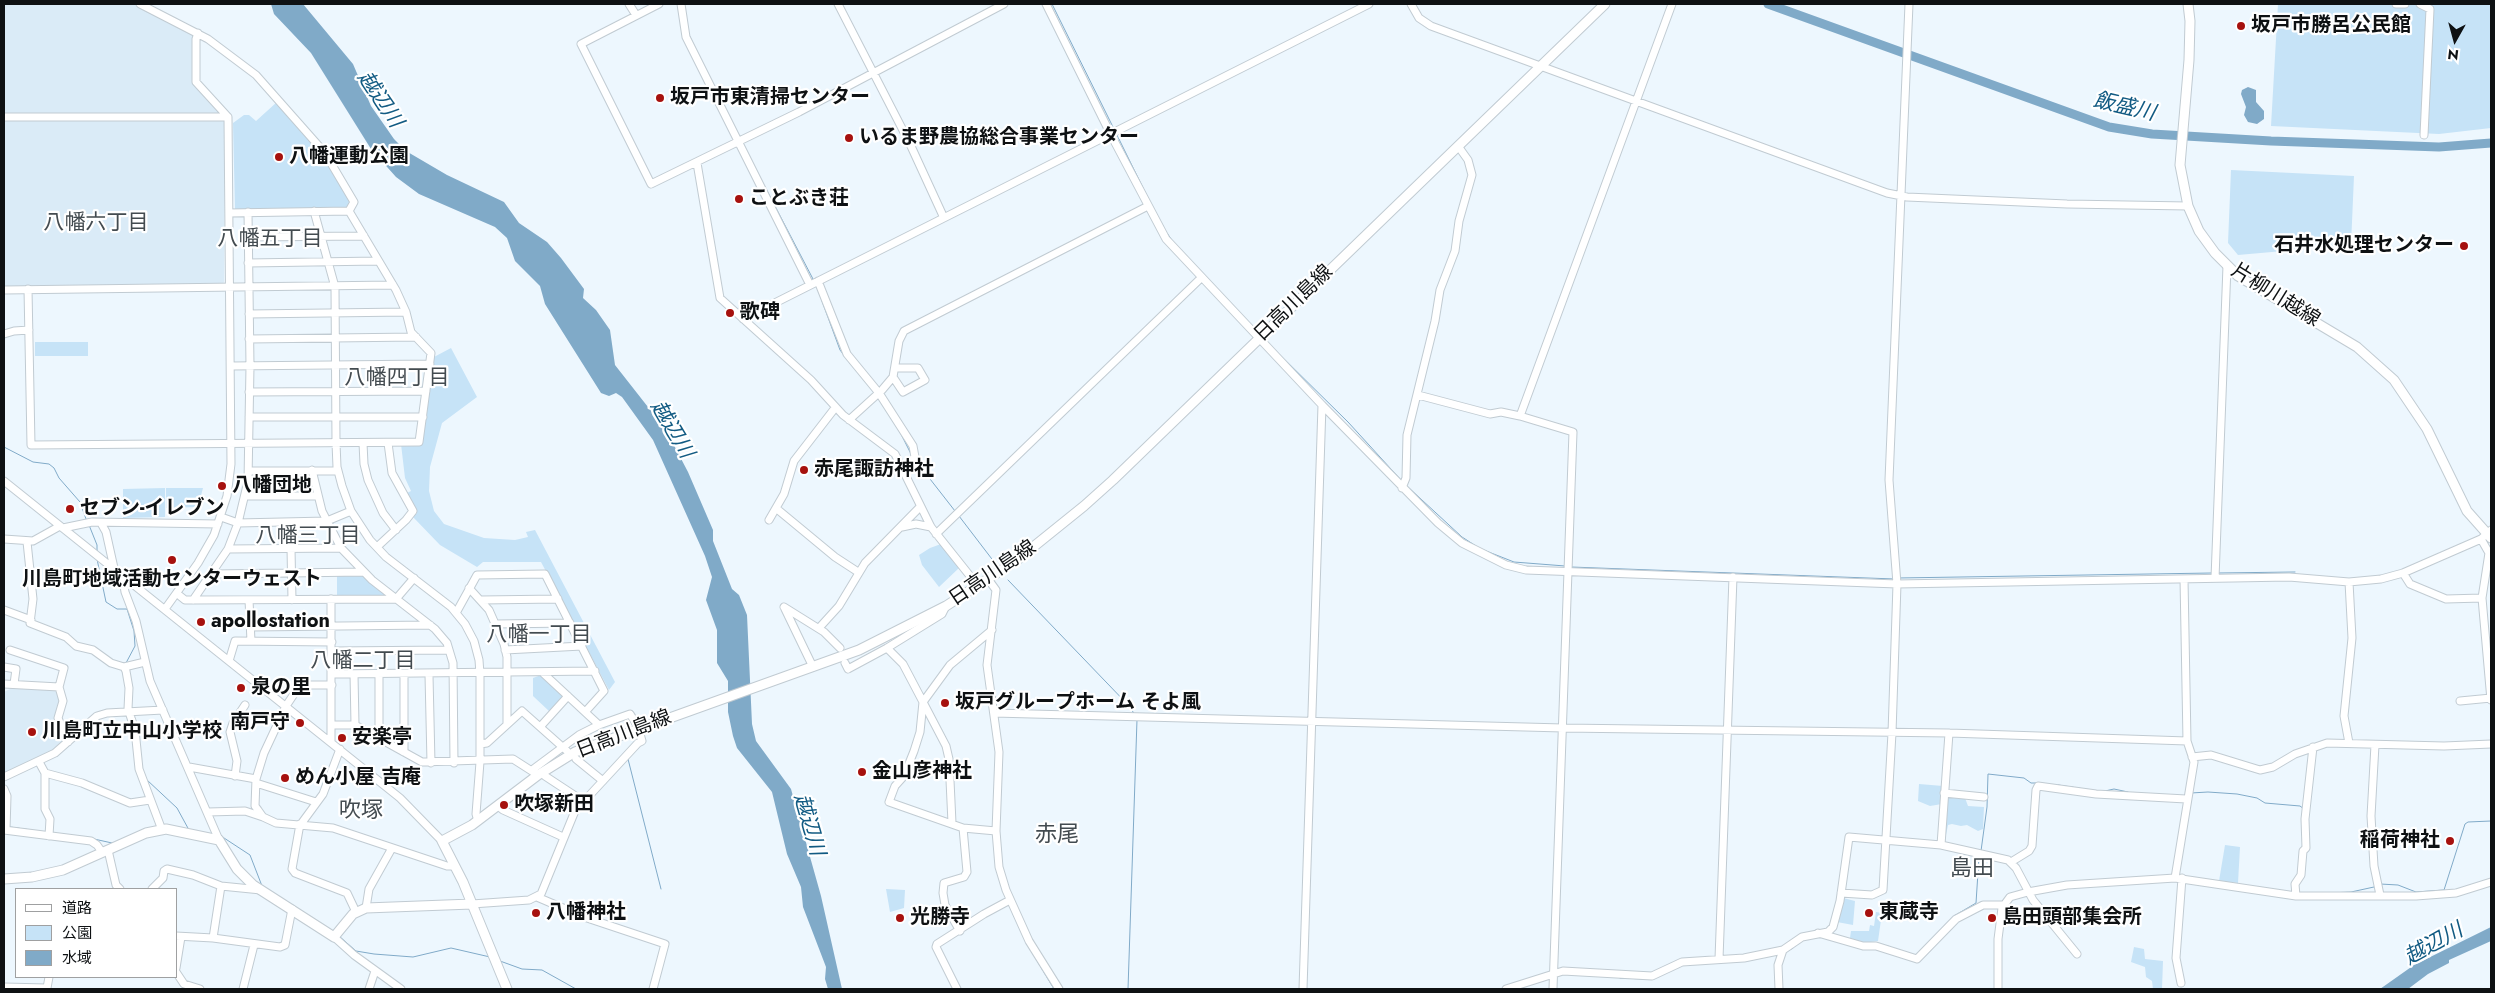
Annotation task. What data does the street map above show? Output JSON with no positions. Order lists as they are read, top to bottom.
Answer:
{
  "streets": {
    "main road": ["片柳川越線", "日高川島線"]
  },
  "districts": [
    "八幡六丁目",
    "八幡五丁目",
    "八幡四丁目",
    "八幡三丁目",
    "八幡一丁目",
    "八幡二丁目",
    "吹塚",
    "赤尾",
    "島田"
  ],
  "water": ["越辺川", "飯盛川"],
  "places": [
    "坂戸市勝呂公民館",
    "坂戸市東清掃センター",
    "いるま野農協総合事業センター",
    "八幡運動公園",
    "ことぶき荘",
    "石井水処理センター",
    "歌碑",
    "赤尾諏訪神社",
    "八幡団地",
    "セブン-イレブン",
    "川島町地域活動センターウェスト",
    "apollostation",
    "泉の里",
    "坂戸グループホーム そよ風",
    "南戸守",
    "川島町立中山小学校",
    "安楽亭",
    "金山彦神社",
    "めん小屋 吉庵",
    "吹塚新田",
    "稲荷神社",
    "八幡神社",
    "東蔵寺",
    "光勝寺",
    "島田頭部集会所"
  ],
  "legend": ["道路", "公園", "水域"],
  "north": "bottom"
}
